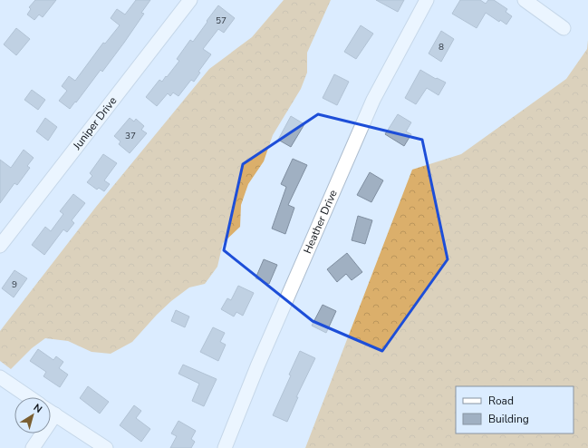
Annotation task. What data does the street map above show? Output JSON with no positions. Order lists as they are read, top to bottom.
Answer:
{
  "streets": {
    "street": ["Juniper Drive", "Heather Drive"]
  },
  "house_numbers": [
    "57",
    "8",
    "37",
    "9"
  ],
  "legend": ["Road", "Building"],
  "north": "top right"
}
